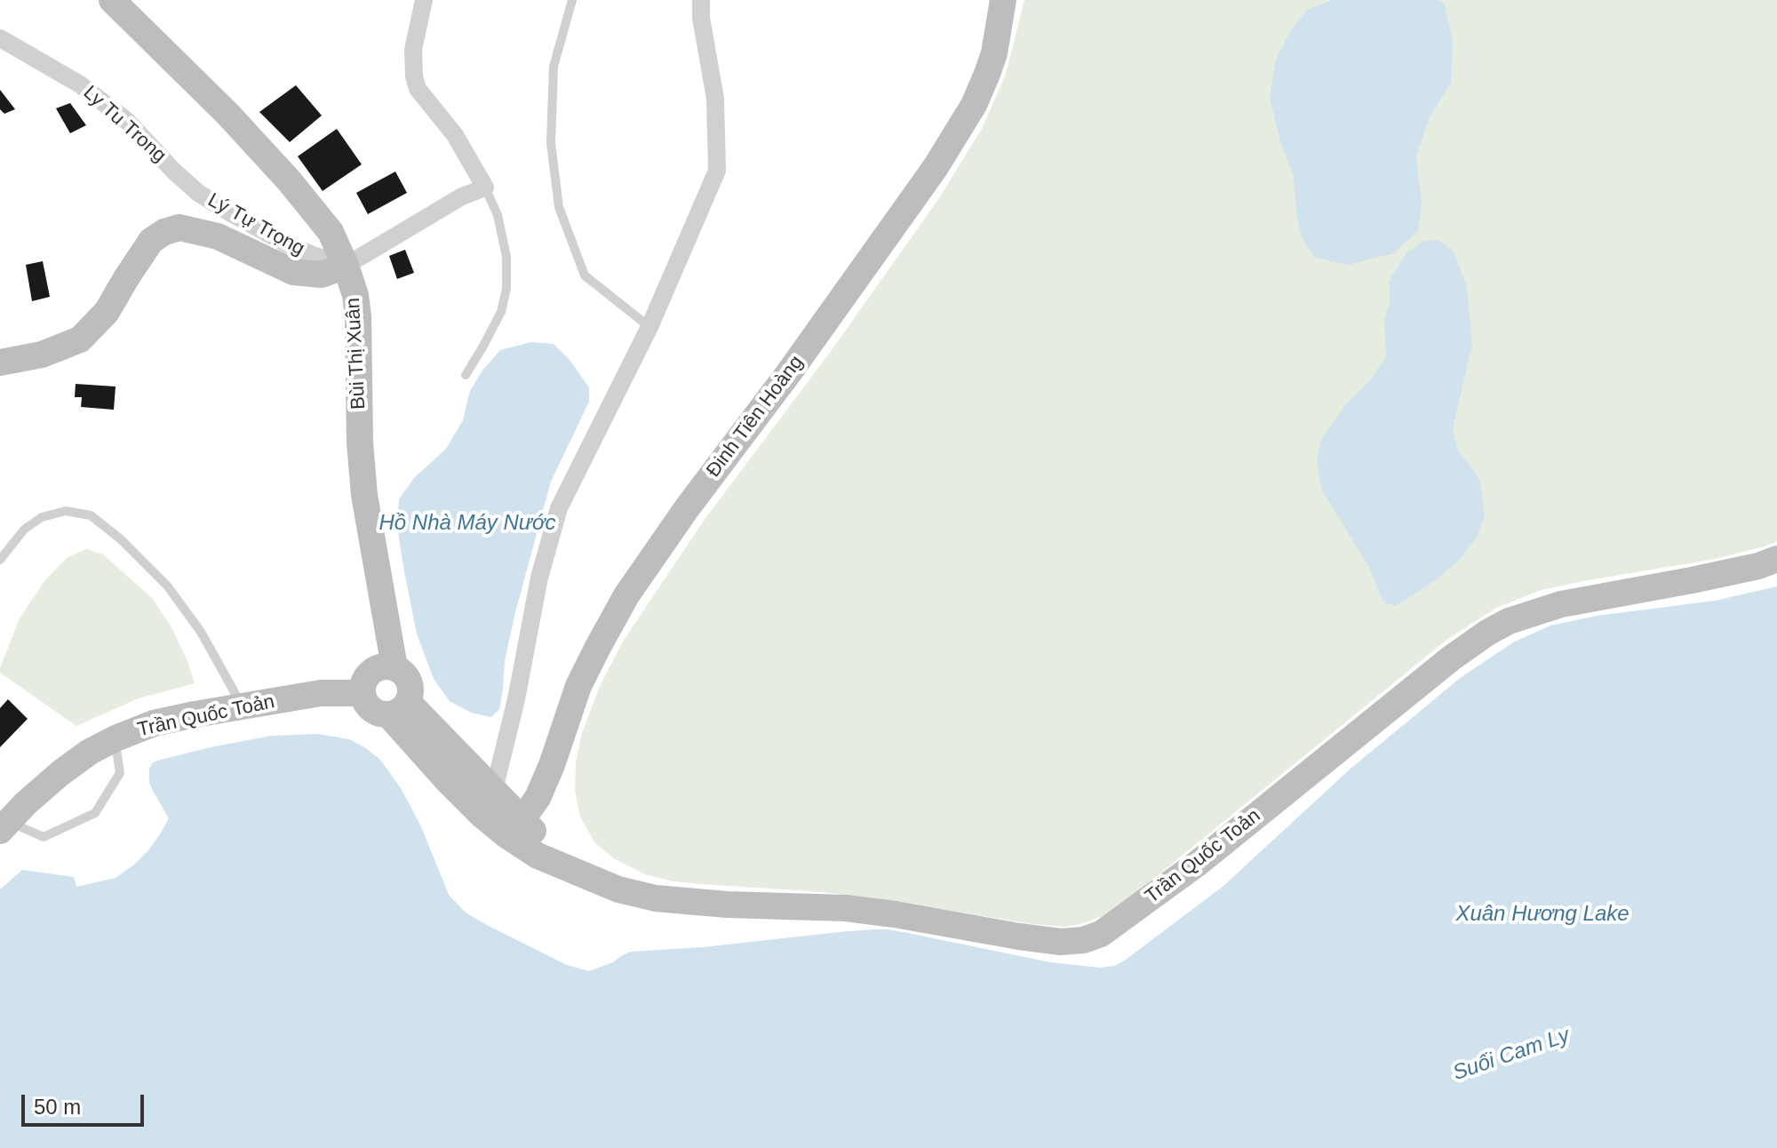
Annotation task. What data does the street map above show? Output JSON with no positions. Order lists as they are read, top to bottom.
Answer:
{
  "streets": {
    "main road": ["Bùi Thị Xuân", "Đinh Tiên Hoàng", "Trần Quốc Toản"],
    "street": ["Lý Tự Trọng"]
  },
  "crossings": [
    ["Lý Tự Trọng", "Bùi Thị Xuân"],
    ["Bùi Thị Xuân", "Trần Quốc Toản"],
    ["Đinh Tiên Hoàng", "Trần Quốc Toản"]
  ],
  "water": ["Hồ Nhà Máy Nước", "Xuân Hương Lake", "Suối Cam Ly"],
  "scale_bar": "50 m"
}
